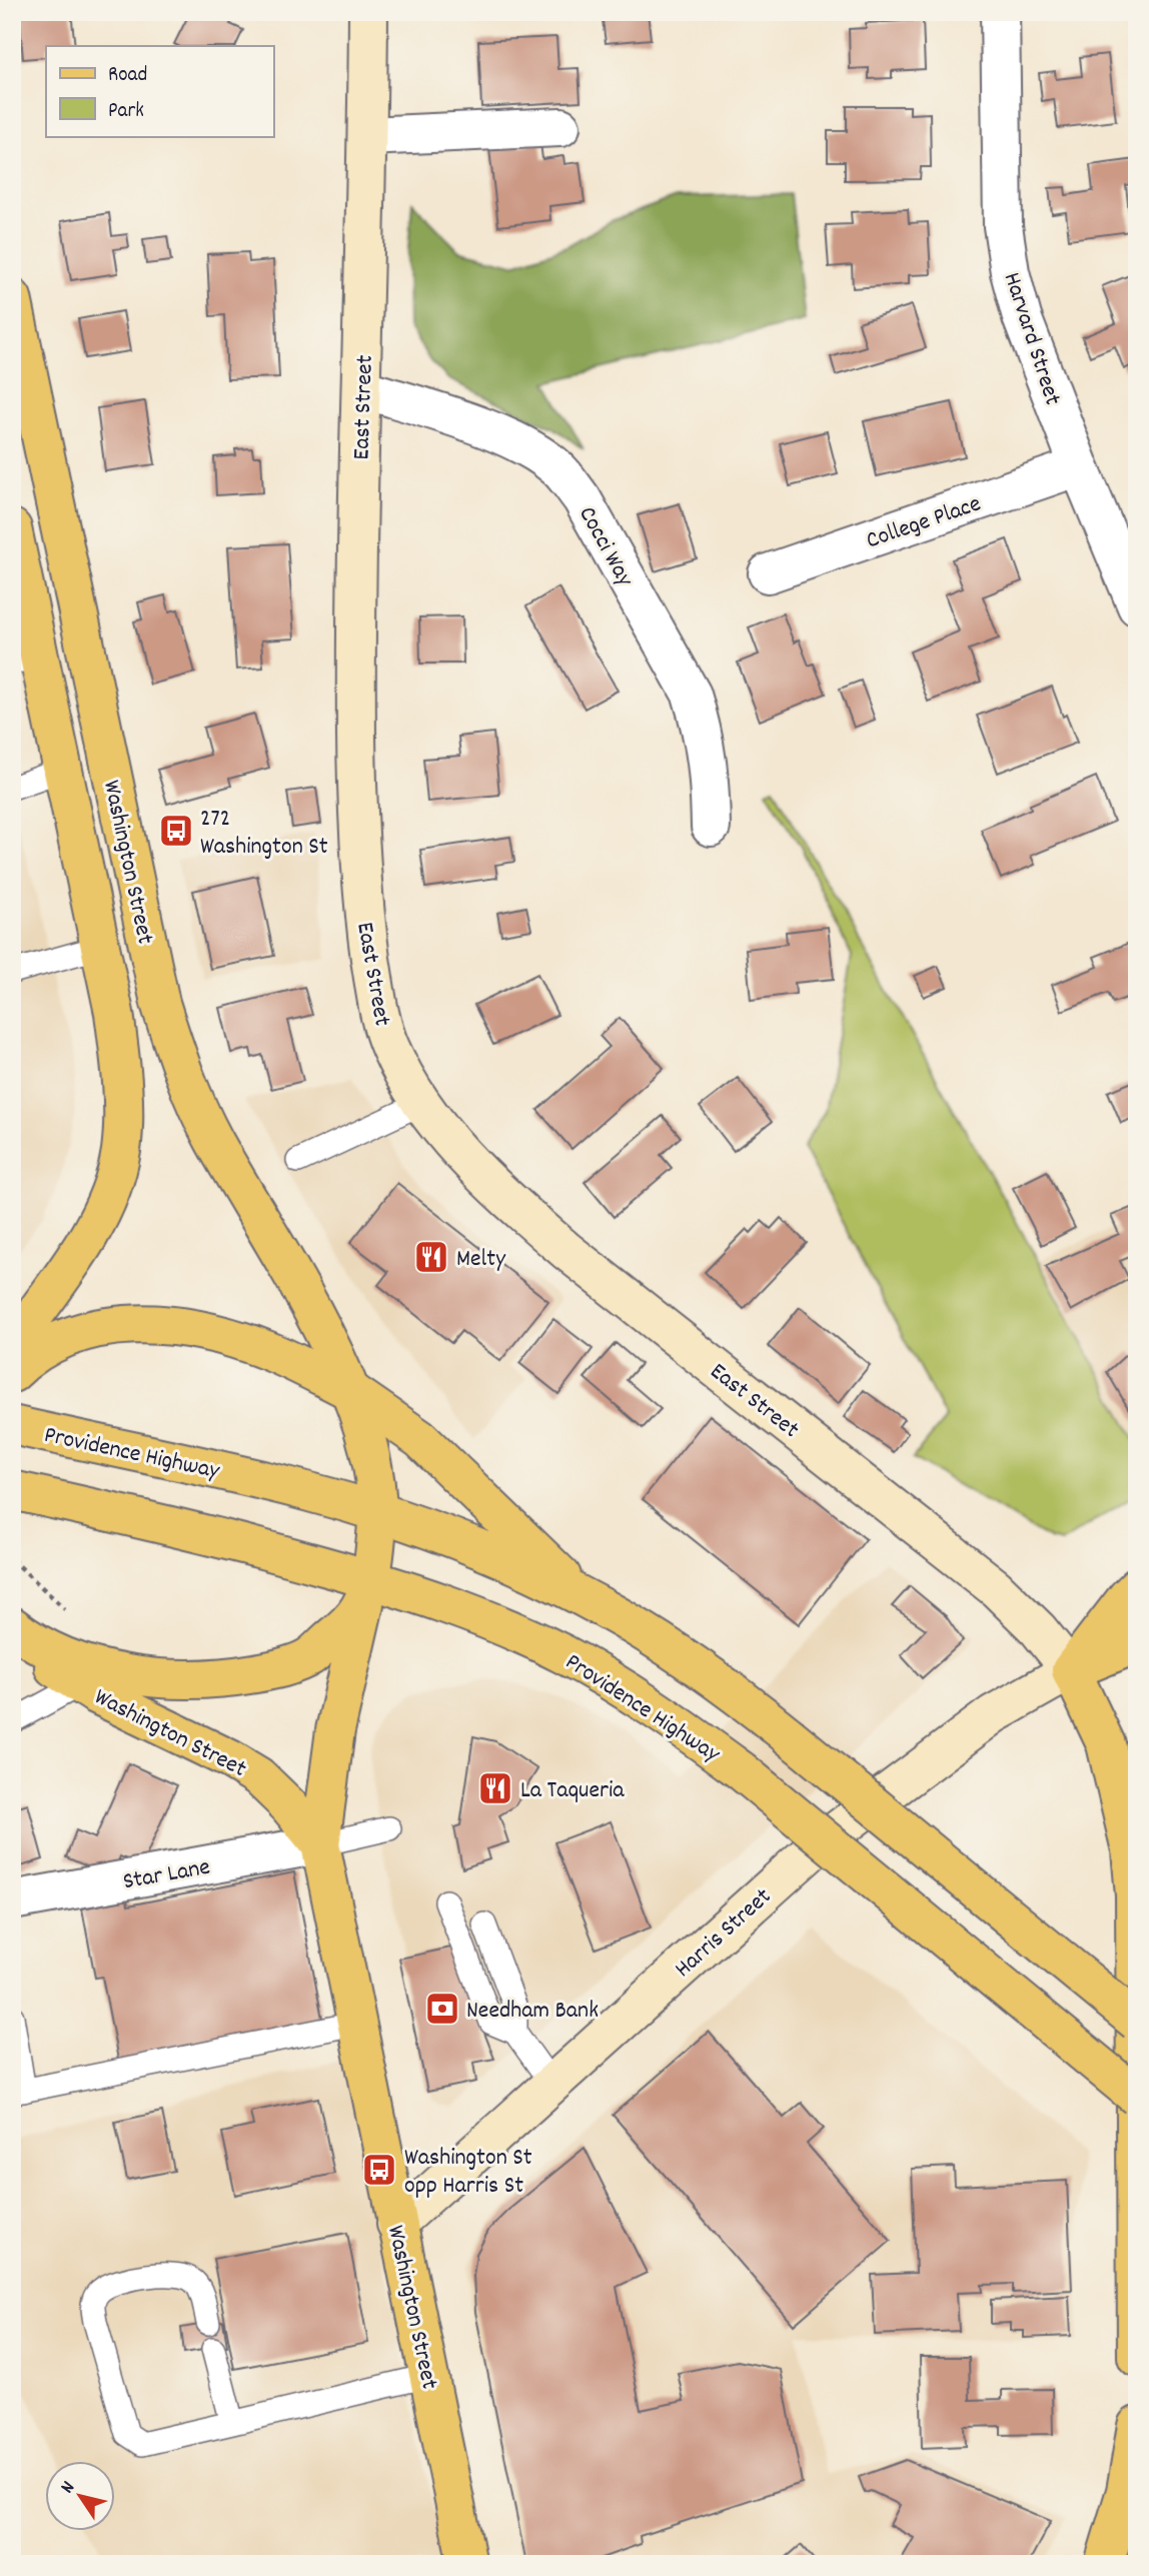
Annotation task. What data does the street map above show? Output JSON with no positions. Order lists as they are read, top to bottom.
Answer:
{
  "streets": {
    "main road": ["Washington Street", "Providence Highway"],
    "street": [
      "Harvard Street",
      "East Street",
      "College Place",
      "Cocci Way",
      "Star Lane",
      "Harris Street"
    ]
  },
  "crossings": [
    ["Harvard Street", "College Place"],
    ["East Street", "Cocci Way"],
    ["East Street", "Harris Street"],
    ["Washington Street", "Providence Highway"],
    ["Washington Street", "Star Lane"],
    ["Washington Street", "Harris Street"]
  ],
  "places": {
    "bus stop": ["272 Washington St", "Washington St opp Harris St"],
    "restaurant": ["Melty", "La Taqueria"],
    "bank": ["Needham Bank"]
  },
  "legend": ["Road", "Park"],
  "north": "top left"
}
